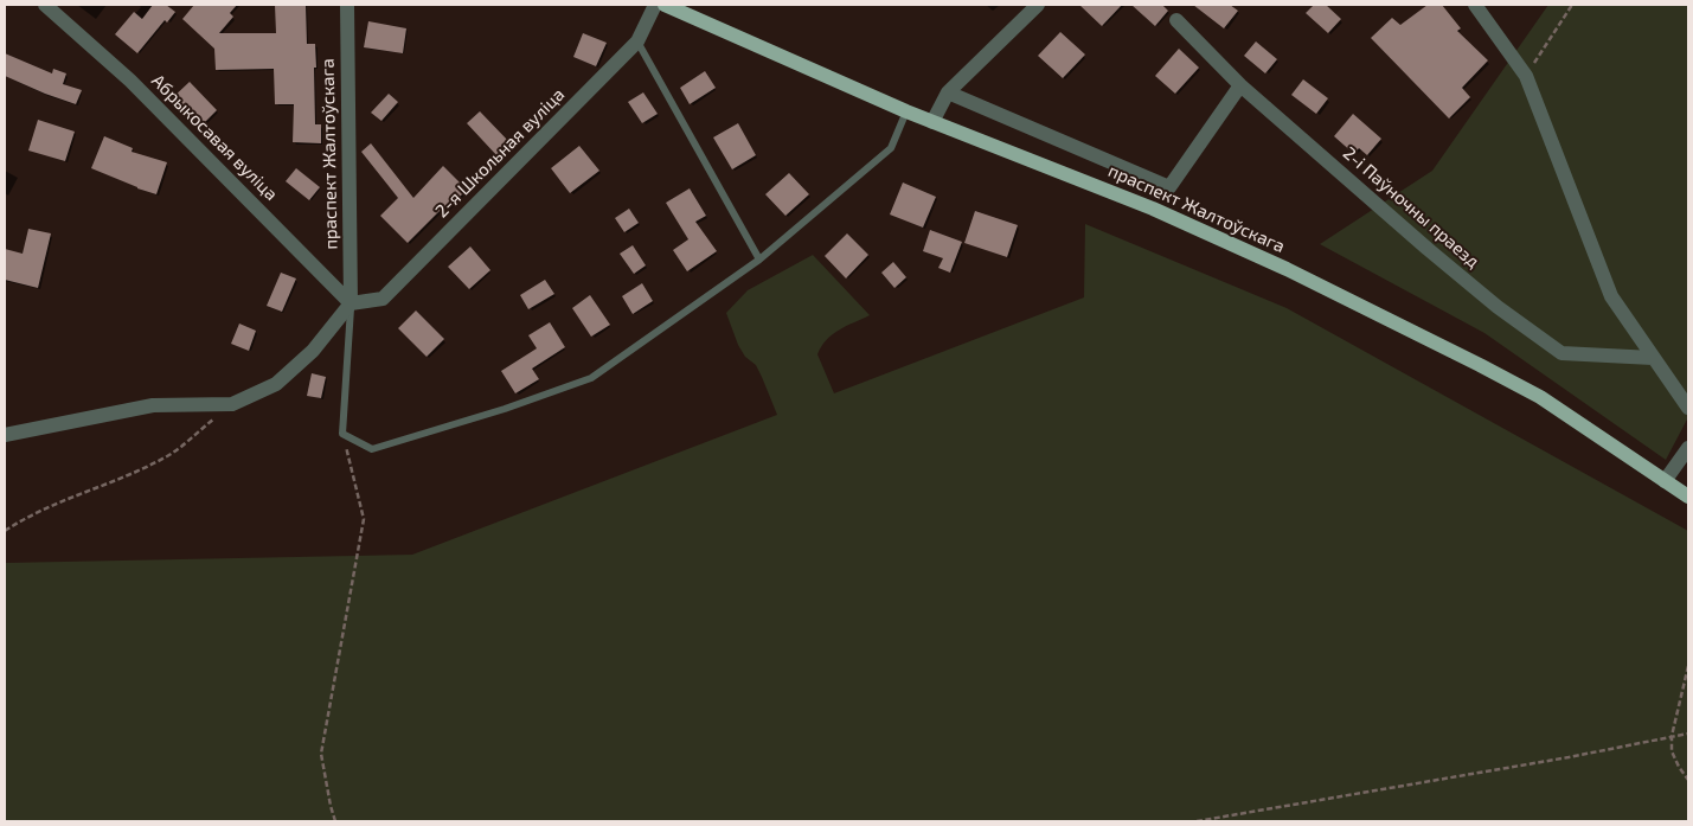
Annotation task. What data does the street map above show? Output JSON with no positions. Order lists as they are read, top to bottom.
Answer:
{
  "streets": {
    "main road": ["праспект Жалтоўскага"],
    "street": ["Абрыкосавая вуліца", "2-я Школьная вуліца", "2-і Паўночны праезд"]
  },
  "crossings": [
    ["Абрыкосавая вуліца", "2-я Школьная вуліца"],
    ["Абрыкосавая вуліца", "праспект Жалтоўскага"],
    ["2-я Школьная вуліца", "праспект Жалтоўскага"]
  ]
}
